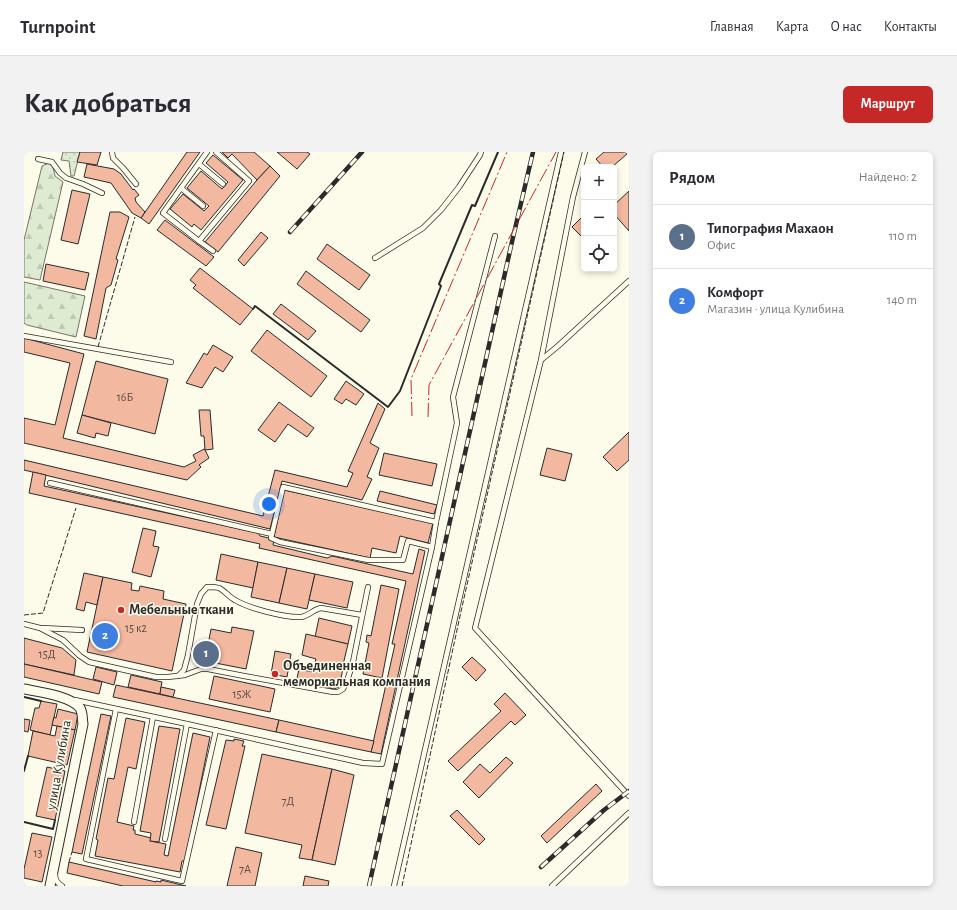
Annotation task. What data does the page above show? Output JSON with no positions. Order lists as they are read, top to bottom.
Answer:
{
  "streets": {
    "street": ["улица Кулибина"]
  },
  "places": ["Мебельные ткани", "Объединенная мемориальная компания"],
  "house_numbers": [
    "16Б",
    "15 к2",
    "15Д",
    "15Ж",
    "7Д",
    "13",
    "7А"
  ],
  "page": {
    "header": "Turnpoint",
    "nav": [
      "Главная",
      "Карта",
      "О нас",
      "Контакты"
    ],
    "buttons": "Маршрут",
    "title": "Как добраться",
    "heading": ["Рядом", "Найдено: 2"],
    "map_buttons": ["+", "−"],
    "list": [
      {
        "mark": "1",
        "name": "Типография Махаон",
        "note": "Офис",
        "value": "110 m"
      },
      {
        "mark": "2",
        "name": "Комфорт",
        "note": "Магазин · улица Кулибина",
        "value": "140 m"
      }
    ],
    "pins": ["2", "1"]
  }
}
